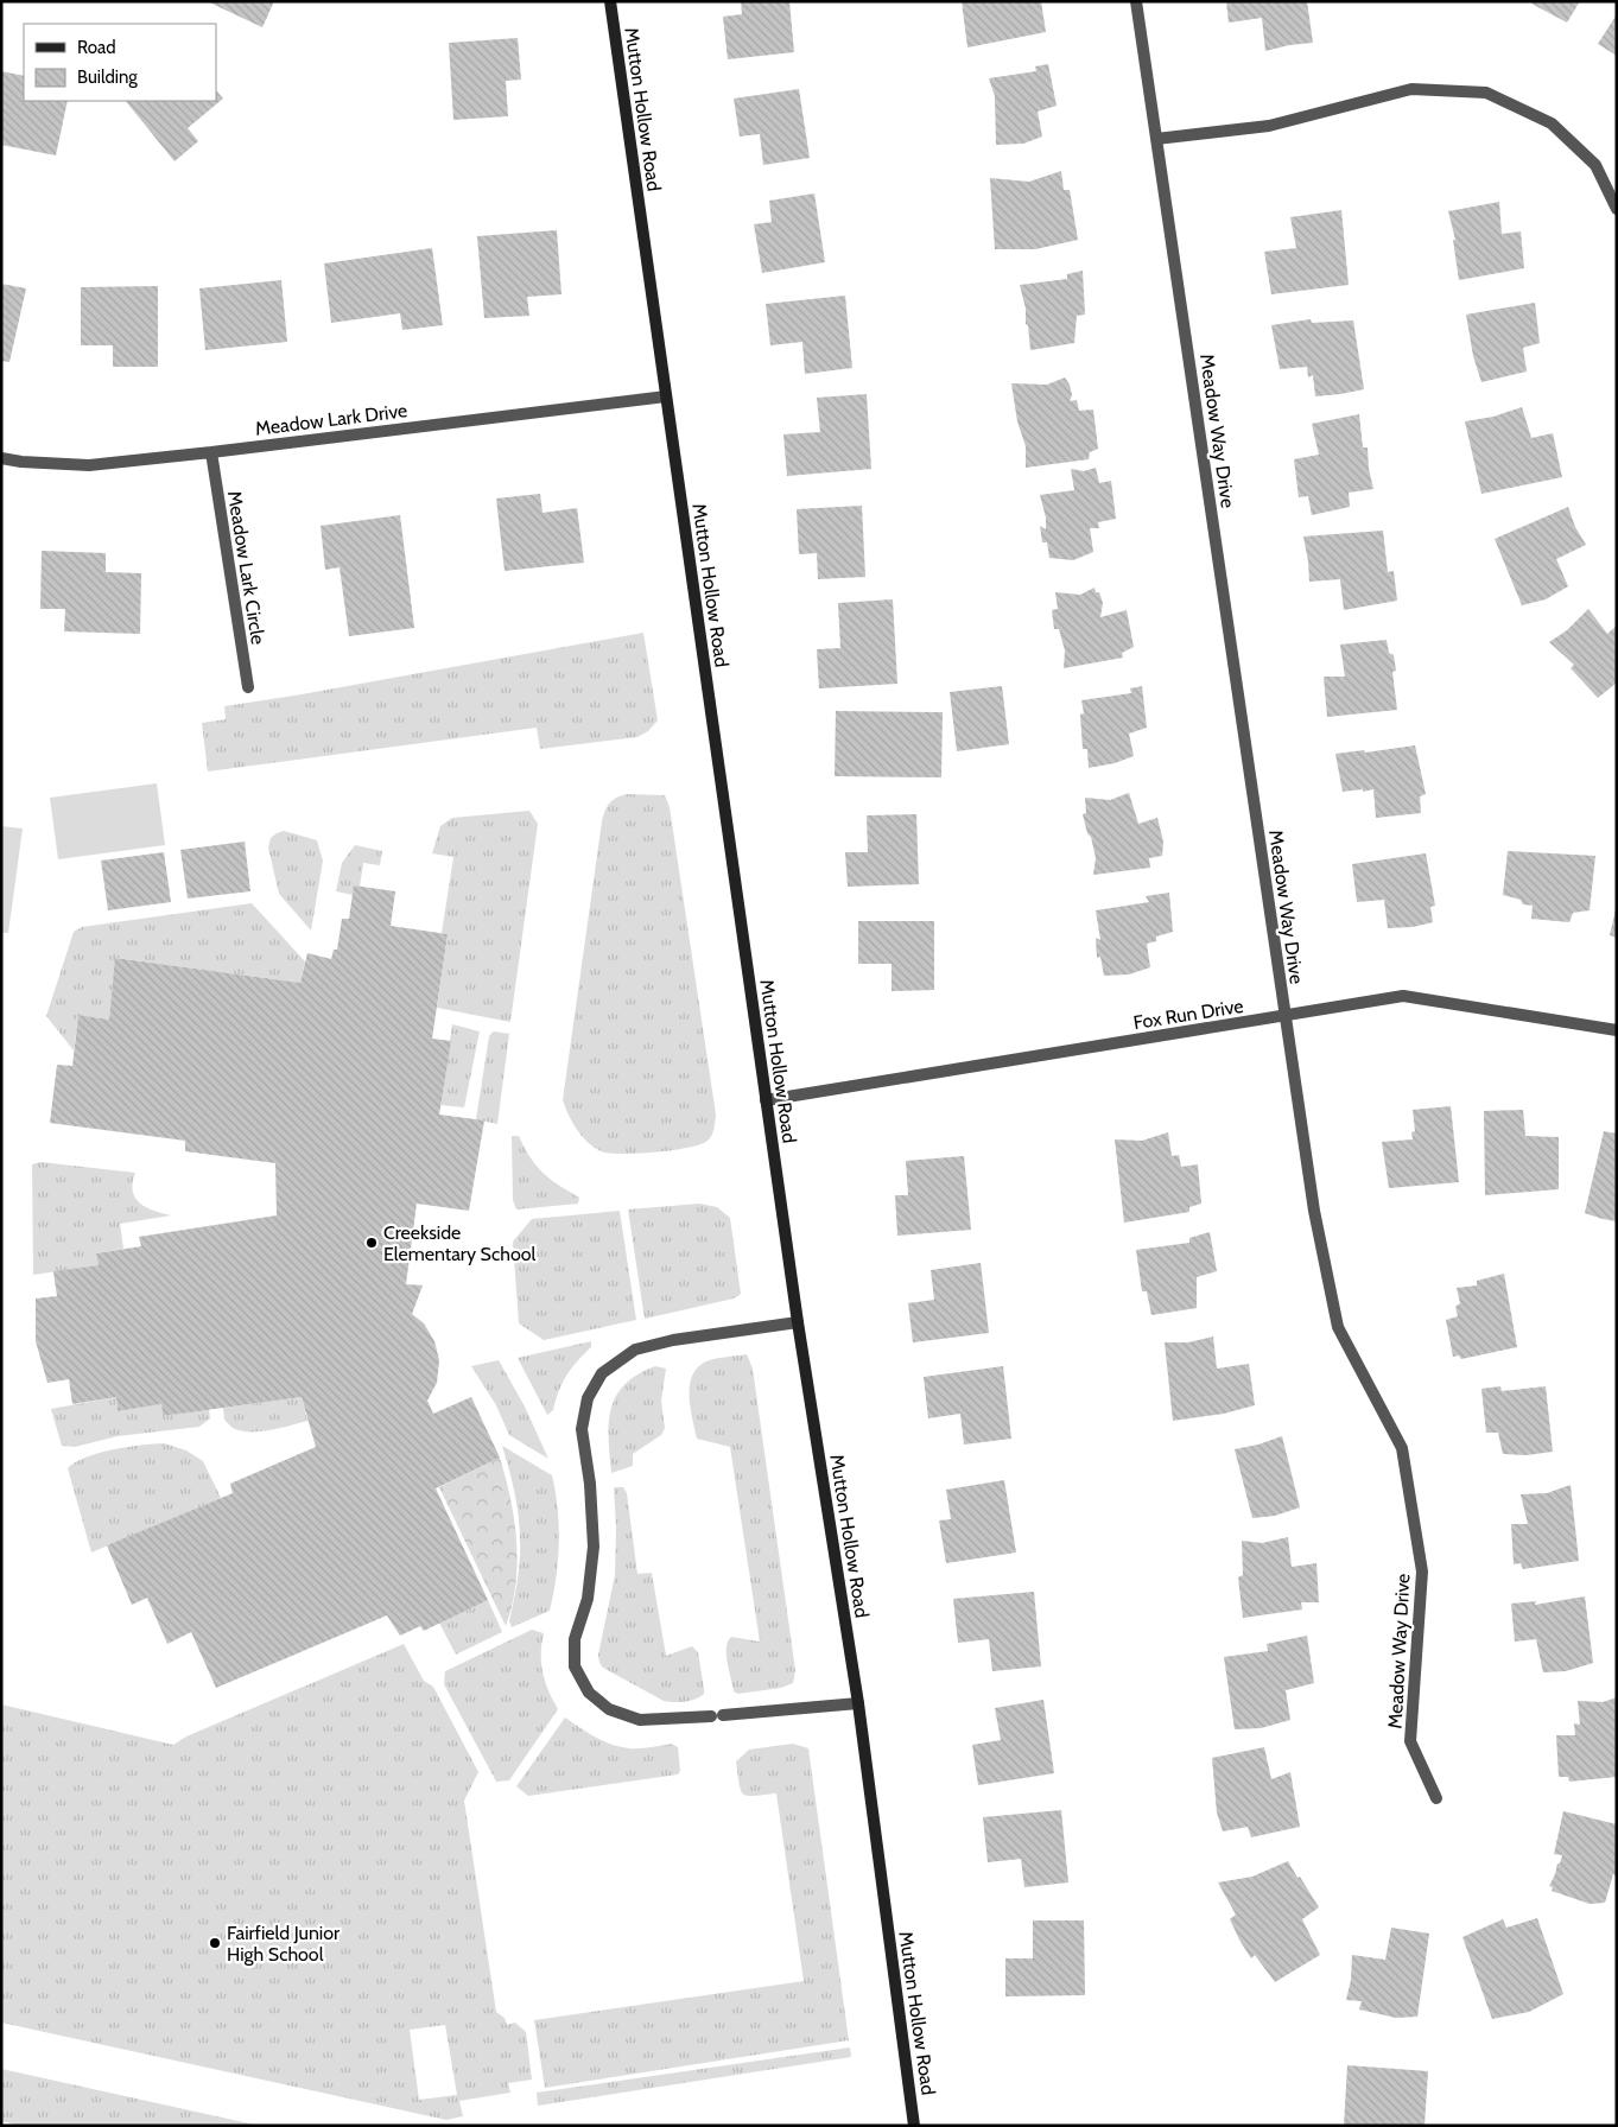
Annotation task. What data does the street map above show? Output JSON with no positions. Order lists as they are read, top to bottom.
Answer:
{
  "streets": {
    "street": [
      "Mutton Hollow Road",
      "Meadow Lark Drive",
      "Meadow Way Drive",
      "Meadow Lark Circle",
      "Fox Run Drive"
    ]
  },
  "crossings": [
    ["Mutton Hollow Road", "Meadow Lark Drive"],
    ["Mutton Hollow Road", "Fox Run Drive"],
    ["Meadow Lark Drive", "Meadow Lark Circle"],
    ["Meadow Way Drive", "Fox Run Drive"]
  ],
  "places": ["Creekside Elementary School", "Fairfield Junior High School"],
  "legend": ["Road", "Building"]
}
